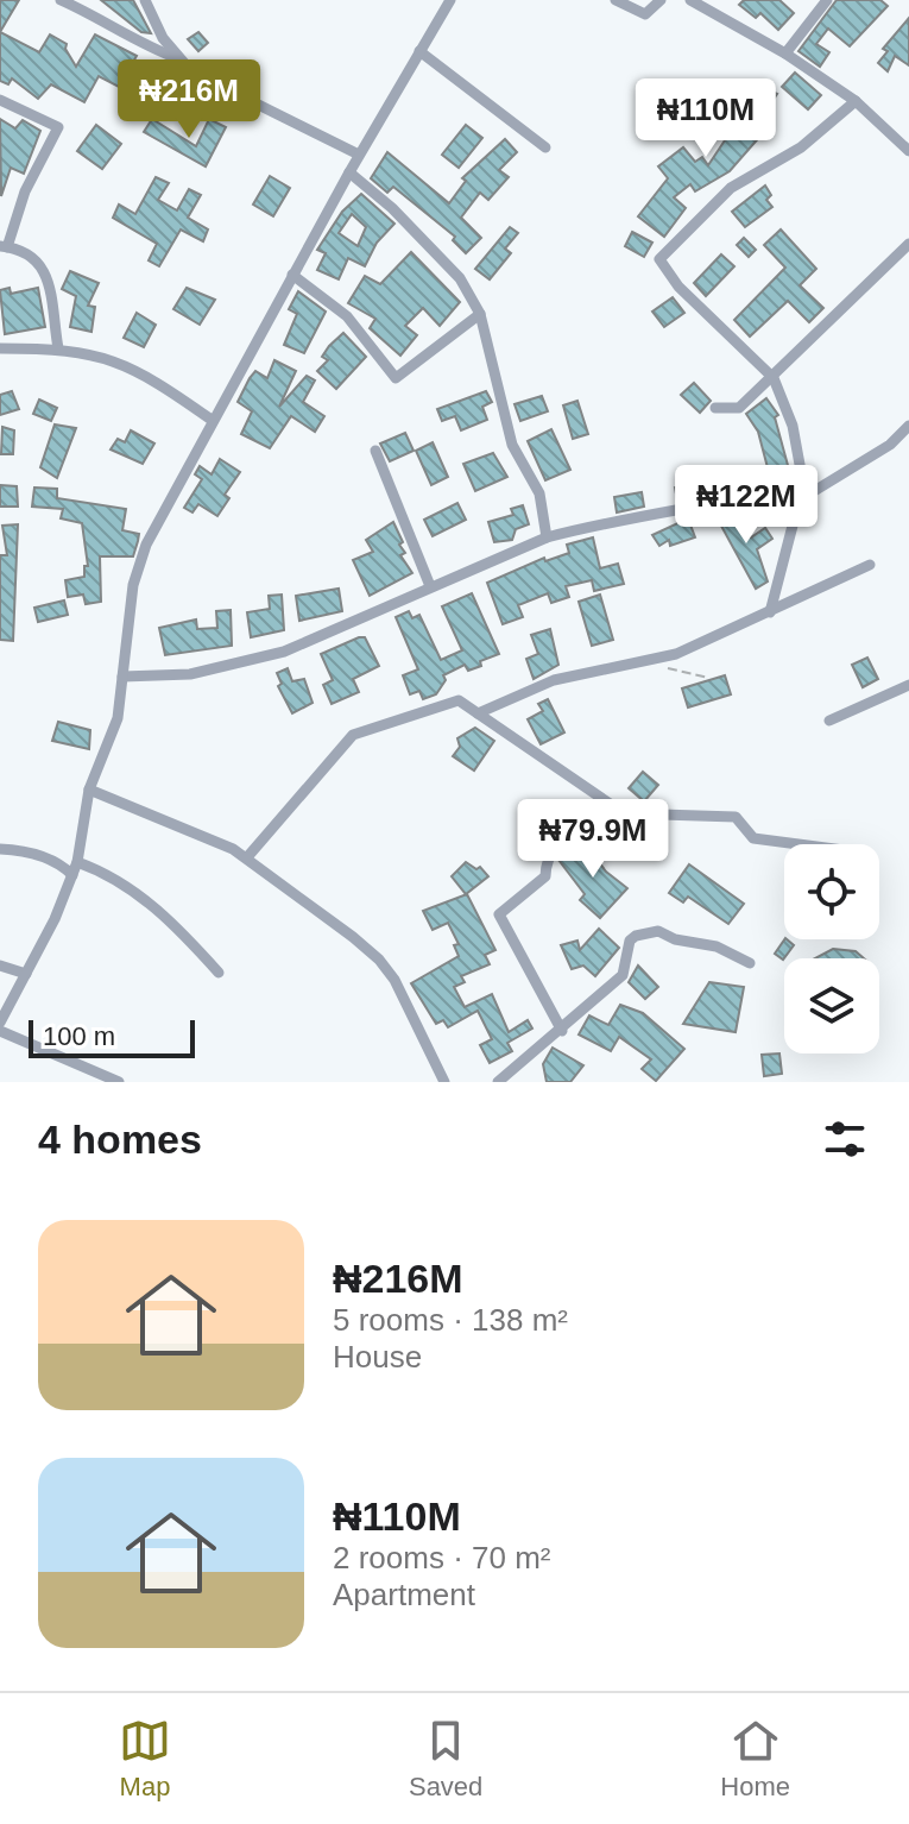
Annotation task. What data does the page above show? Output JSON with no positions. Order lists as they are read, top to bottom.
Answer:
{
  "scale_bar": "100 m",
  "page": {
    "price": [
      "₦216M",
      "₦110M",
      "₦122M",
      "₦79.9M"
    ],
    "scale": "100 m",
    "heading": "4 homes",
    "list": [
      {
        "name": "₦216M",
        "note": "5 rooms · 138 m² · House"
      },
      {
        "name": "₦110M",
        "note": "2 rooms · 70 m² · Apartment"
      }
    ],
    "tabs": ["Map", "Saved", "Home"]
  }
}
